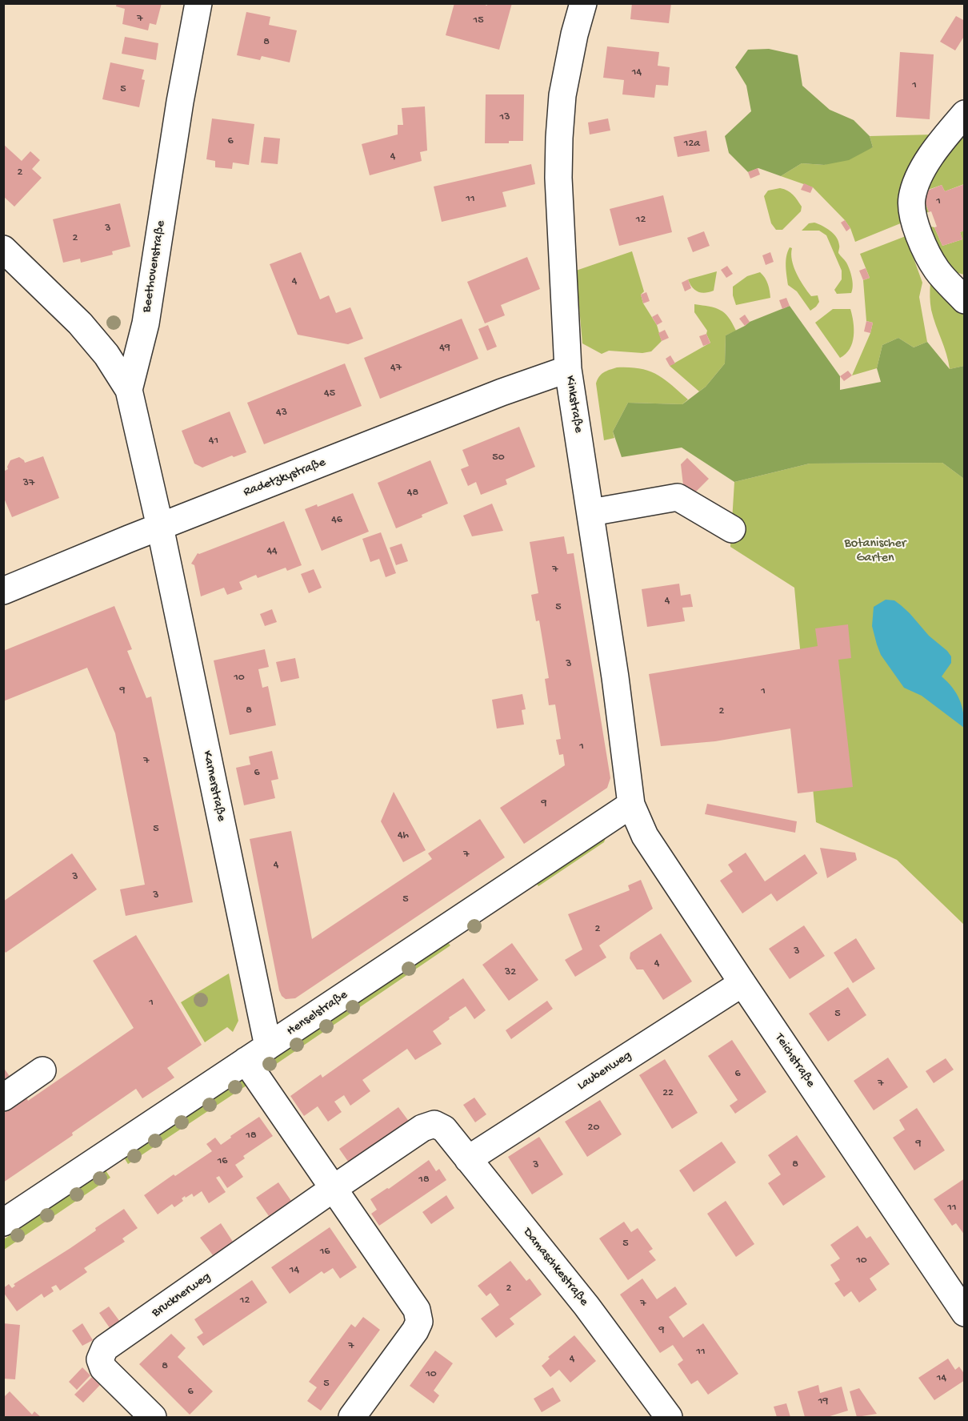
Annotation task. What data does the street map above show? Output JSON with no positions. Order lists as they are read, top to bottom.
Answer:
{
  "streets": {
    "street": [
      "Beethovenstraße",
      "Kinkstraße",
      "Radetzkystraße",
      "Karnerstraße",
      "Henselstraße",
      "Teichstraße",
      "Laubenweg",
      "Damaschkestraße",
      "Brucknerweg"
    ]
  },
  "crossings": [
    ["Beethovenstraße", "Radetzkystraße"],
    ["Beethovenstraße", "Karnerstraße"],
    ["Kinkstraße", "Radetzkystraße"],
    ["Kinkstraße", "Henselstraße"],
    ["Kinkstraße", "Teichstraße"],
    ["Radetzkystraße", "Karnerstraße"],
    ["Karnerstraße", "Henselstraße"],
    ["Henselstraße", "Teichstraße"],
    ["Teichstraße", "Laubenweg"],
    ["Laubenweg", "Damaschkestraße"],
    ["Damaschkestraße", "Brucknerweg"]
  ],
  "parks": ["Botanischer Garten"],
  "house_numbers": [
    "7",
    "15",
    "8",
    "14",
    "1",
    "5",
    "13",
    "6",
    "12a",
    "4",
    "2",
    "11",
    "1",
    "12",
    "3",
    "2",
    "4",
    "49",
    "47",
    "45",
    "43",
    "41",
    "50",
    "37",
    "48",
    "46",
    "44",
    "7",
    "4",
    "5",
    "3",
    "10",
    "9",
    "1",
    "8",
    "2",
    "1",
    "7",
    "6",
    "9",
    "5",
    "4h",
    "7",
    "4",
    "3",
    "3",
    "5",
    "2",
    "3",
    "4",
    "32",
    "1",
    "5",
    "6",
    "7",
    "22",
    "20",
    "18",
    "9",
    "16",
    "8",
    "3",
    "18",
    "11",
    "5",
    "16",
    "10",
    "14",
    "2",
    "12",
    "7",
    "9",
    "7",
    "11",
    "4",
    "8",
    "10",
    "14",
    "5",
    "6",
    "19"
  ]
}
